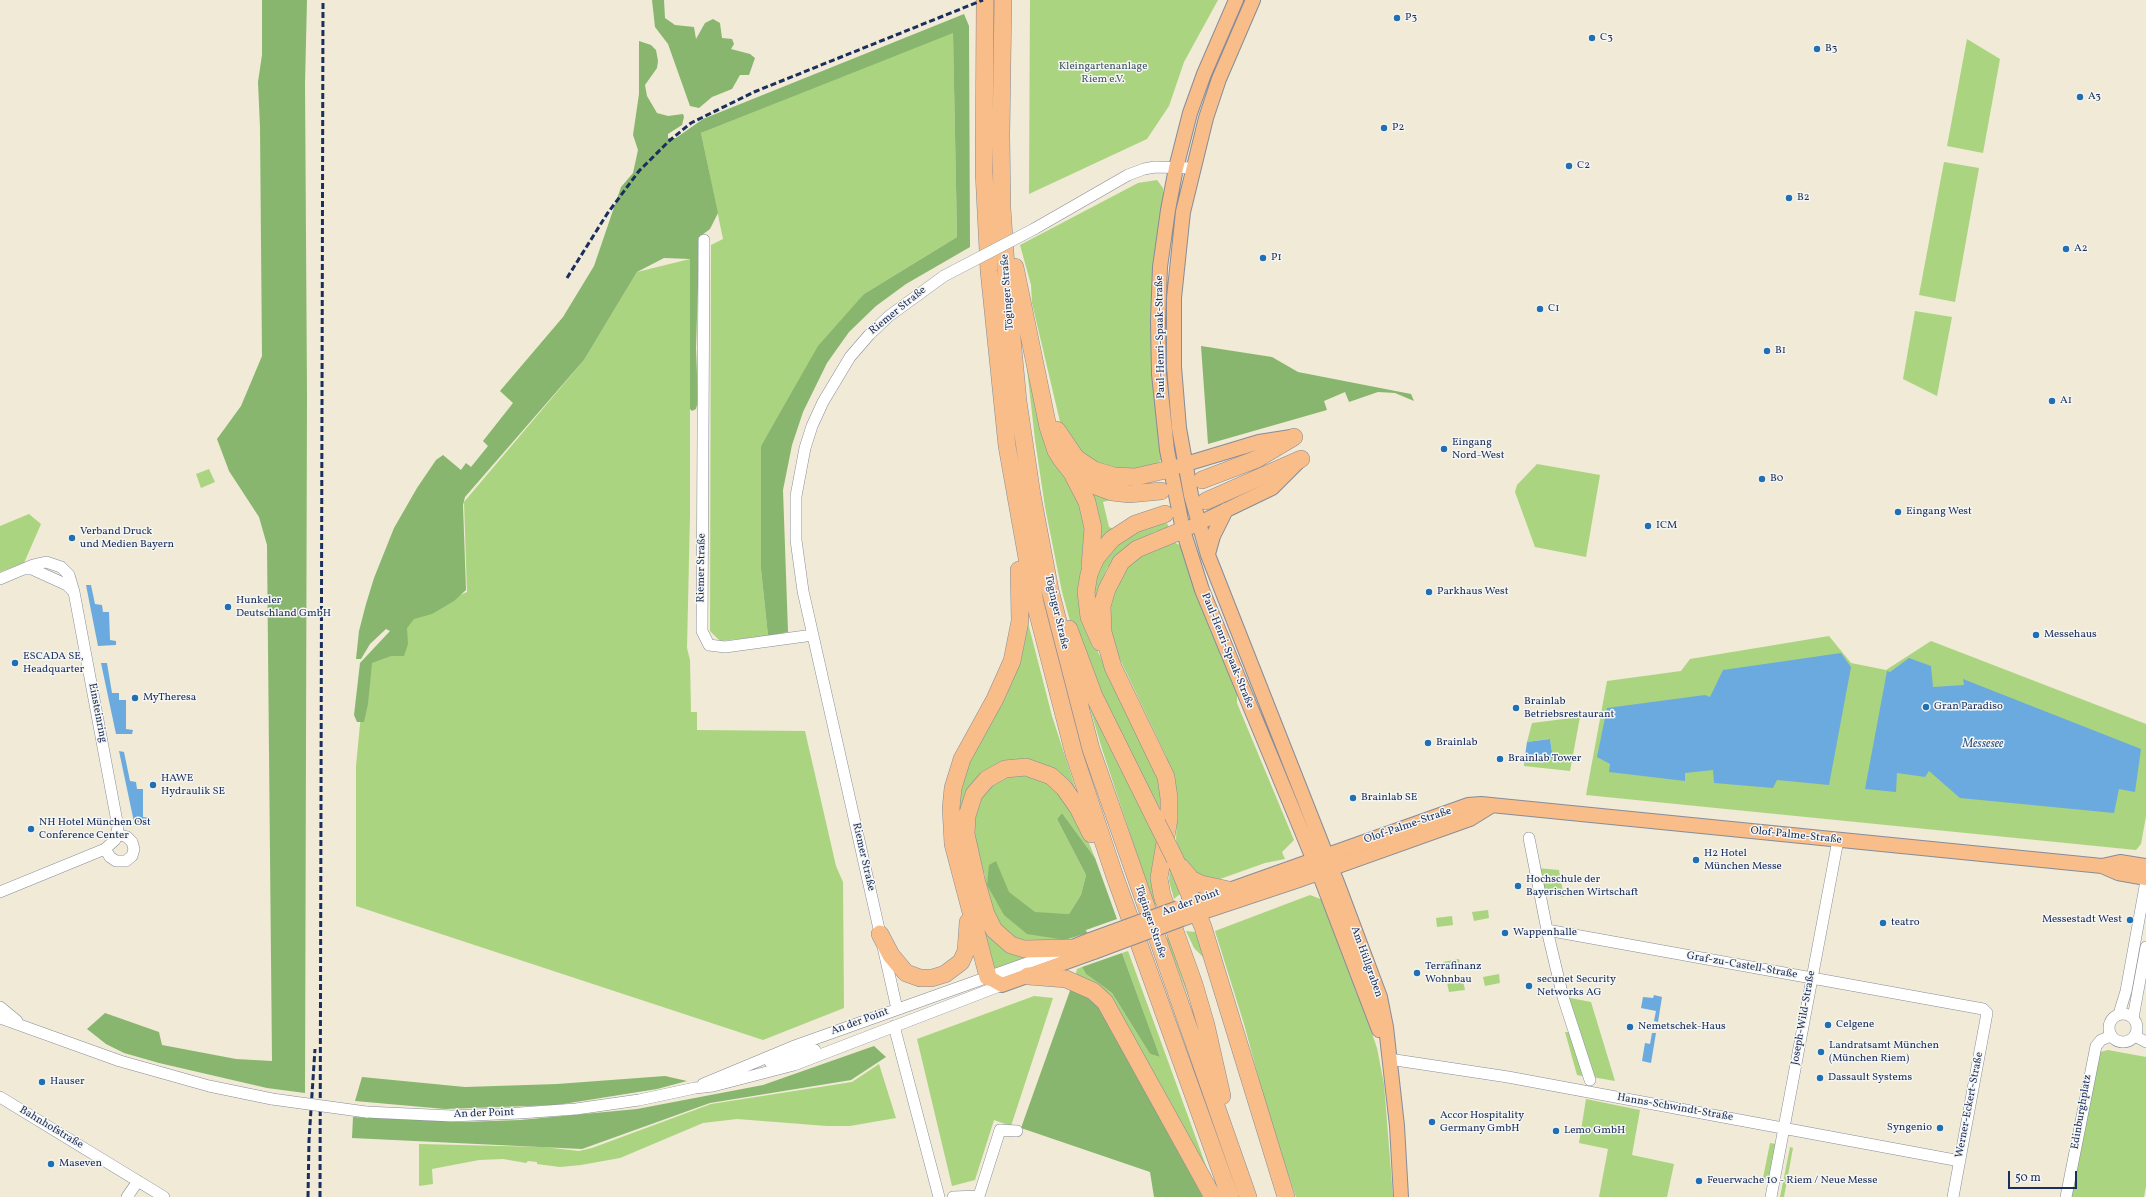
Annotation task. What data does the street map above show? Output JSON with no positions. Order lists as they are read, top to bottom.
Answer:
{
  "streets": {
    "highway": ["Töginger Straße"],
    "main road": [
      "Paul-Henri-Spaak-Straße",
      "Olof-Palme-Straße",
      "An der Point",
      "Am Hüllgraben"
    ],
    "street": [
      "Riemer Straße",
      "Einsteinring",
      "Graf-zu-Castell-Straße",
      "Joseph-Wild-Straße",
      "Werner-Eckert-Straße",
      "Hanns-Schwindt-Straße",
      "Edinburghplatz",
      "Bahnhofstraße"
    ]
  },
  "crossings": [
    ["Riemer Straße", "Paul-Henri-Spaak-Straße"],
    ["Riemer Straße", "An der Point"],
    ["Paul-Henri-Spaak-Straße", "Olof-Palme-Straße"],
    ["Paul-Henri-Spaak-Straße", "An der Point"],
    ["Paul-Henri-Spaak-Straße", "Am Hüllgraben"],
    ["Olof-Palme-Straße", "An der Point"],
    ["Olof-Palme-Straße", "Am Hüllgraben"],
    ["Olof-Palme-Straße", "Joseph-Wild-Straße"],
    ["An der Point", "Am Hüllgraben"],
    ["Am Hüllgraben", "Hanns-Schwindt-Straße"],
    ["Graf-zu-Castell-Straße", "Joseph-Wild-Straße"],
    ["Graf-zu-Castell-Straße", "Werner-Eckert-Straße"],
    ["Joseph-Wild-Straße", "Hanns-Schwindt-Straße"],
    ["Werner-Eckert-Straße", "Hanns-Schwindt-Straße"]
  ],
  "water": ["Messesee"],
  "parks": ["Kleingartenanlage Riem e.V."],
  "places": [
    "P3",
    "C3",
    "B3",
    "A3",
    "P2",
    "C2",
    "B2",
    "A2",
    "P1",
    "C1",
    "B1",
    "A1",
    "Eingang Nord-West",
    "B0",
    "Eingang West",
    "ICM",
    "Verband Druck und Medien Bayern",
    "Parkhaus West",
    "Hunkeler Deutschland GmbH",
    "Messehaus",
    "ESCADA SE, Headquarter",
    "MyTheresa",
    "Gran Paradiso",
    "Brainlab Betriebsrestaurant",
    "Brainlab",
    "Brainlab Tower",
    "HAWE Hydraulik SE",
    "Brainlab SE",
    "NH Hotel München Ost Conference Center",
    "H2 Hotel München Messe",
    "Hochschule der Bayerischen Wirtschaft",
    "Messestadt West",
    "teatro",
    "Wappenhalle",
    "Terrafinanz Wohnbau",
    "secunet Security Networks AG",
    "Celgene",
    "Nemetschek-Haus",
    "Landratsamt München (München Riem)",
    "Dassault Systems",
    "Hauser",
    "Accor Hospitality Germany GmbH",
    "Syngenio",
    "Lemo GmbH",
    "Maseven",
    "Feuerwache 10 - Riem / Neue Messe"
  ],
  "scale_bar": "50 m"
}
